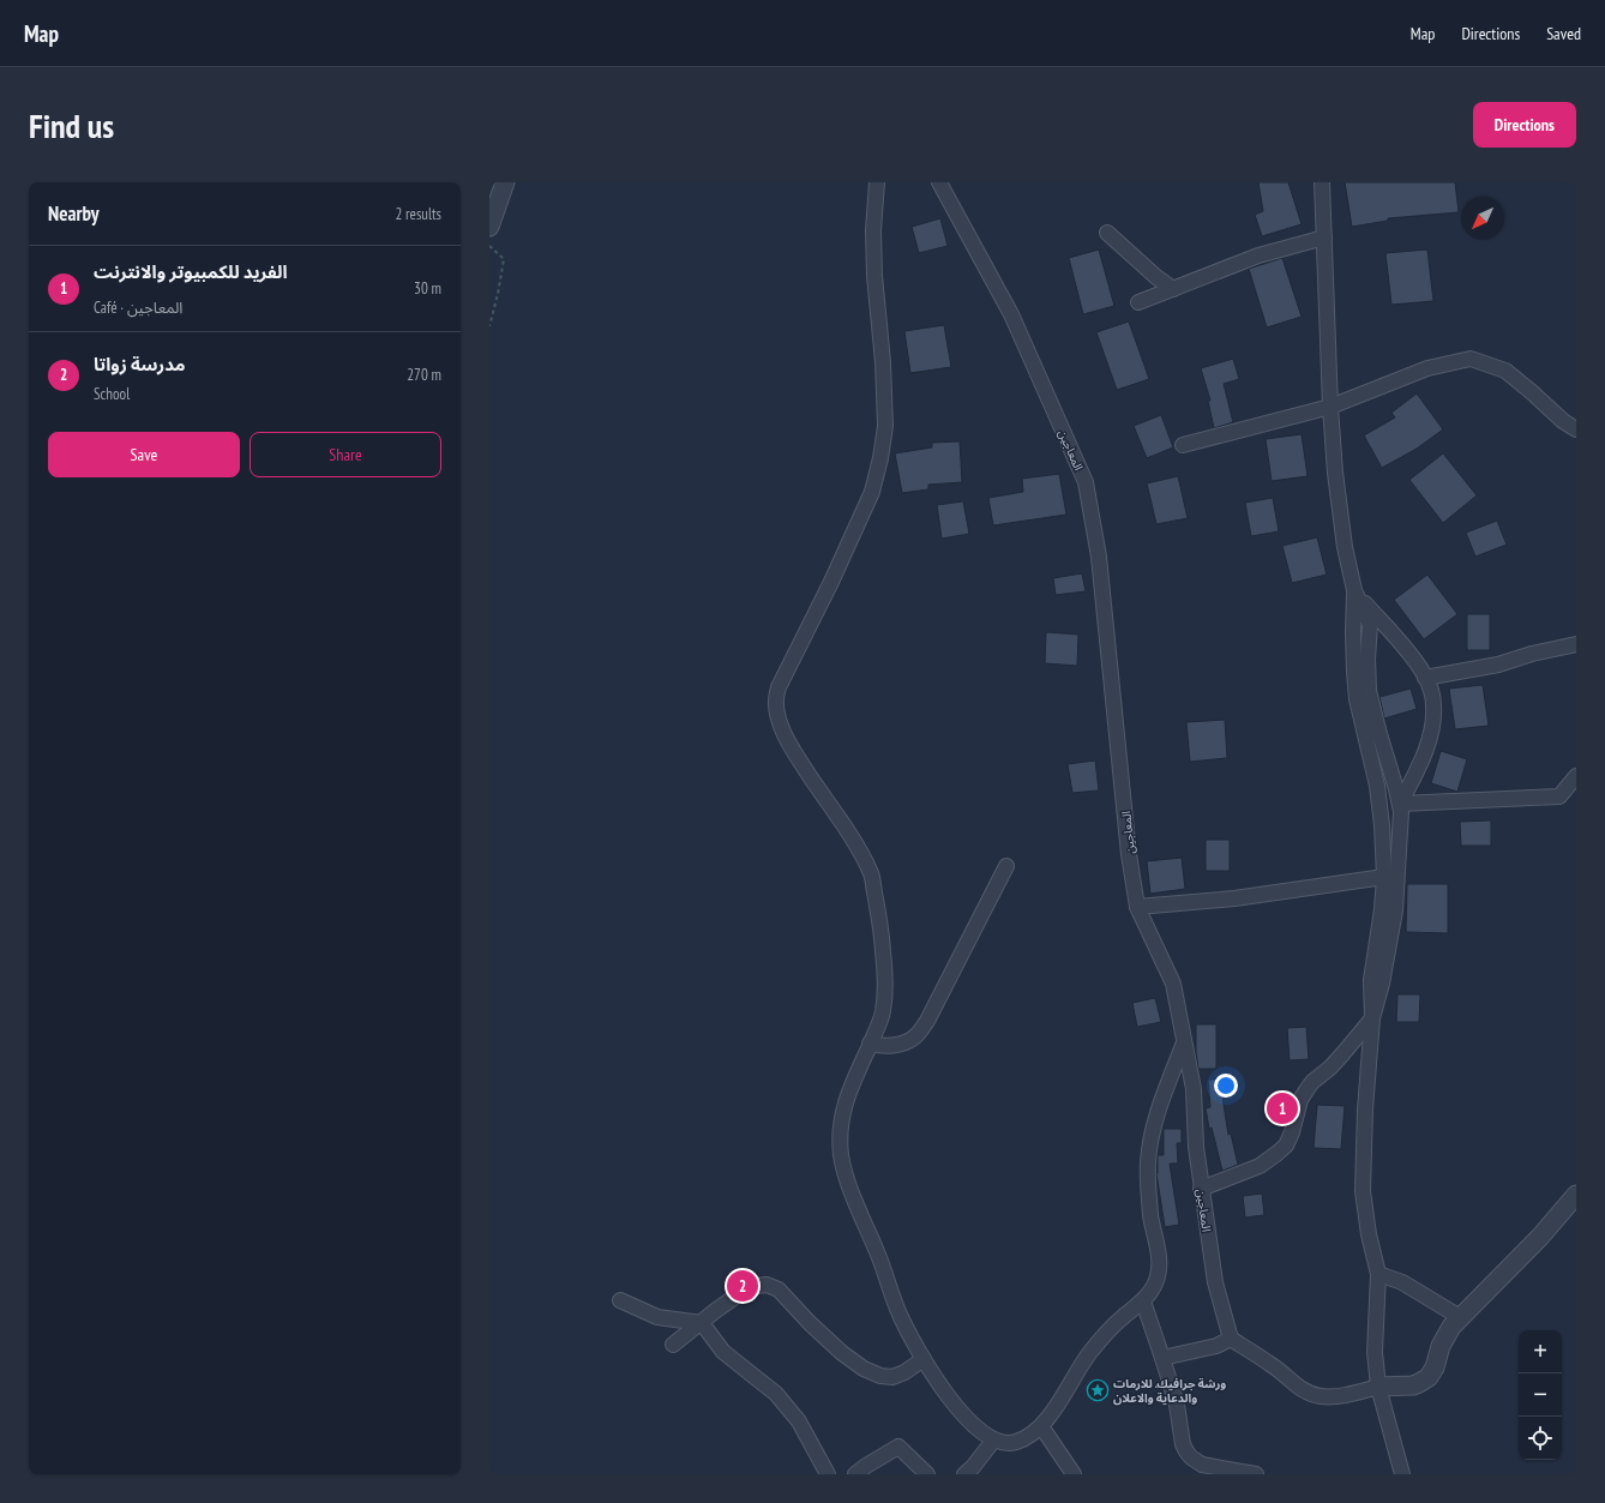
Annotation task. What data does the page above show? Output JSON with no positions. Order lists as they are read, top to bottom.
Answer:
{
  "streets": {
    "street": ["المعاجين"]
  },
  "places": {
    "place": ["ورشة جرافيك. للارمات والدعاية والاعلان"]
  },
  "north": "bottom left",
  "page": {
    "header": "Map",
    "nav": ["Map", "Directions", "Saved"],
    "buttons": [
      "Directions",
      ["Save", "Share"]
    ],
    "title": "Find us",
    "heading": ["Nearby", "2 results"],
    "list": [
      {
        "mark": "1",
        "name": "الفريد للكمبيوتر والانترنت",
        "note": "Café · المعاجين",
        "value": "30 m"
      },
      {
        "mark": "2",
        "name": "مدرسة زواتا",
        "note": "School",
        "value": "270 m"
      }
    ],
    "pins": ["1", "2"],
    "map_buttons": ["+", "−"]
  }
}
